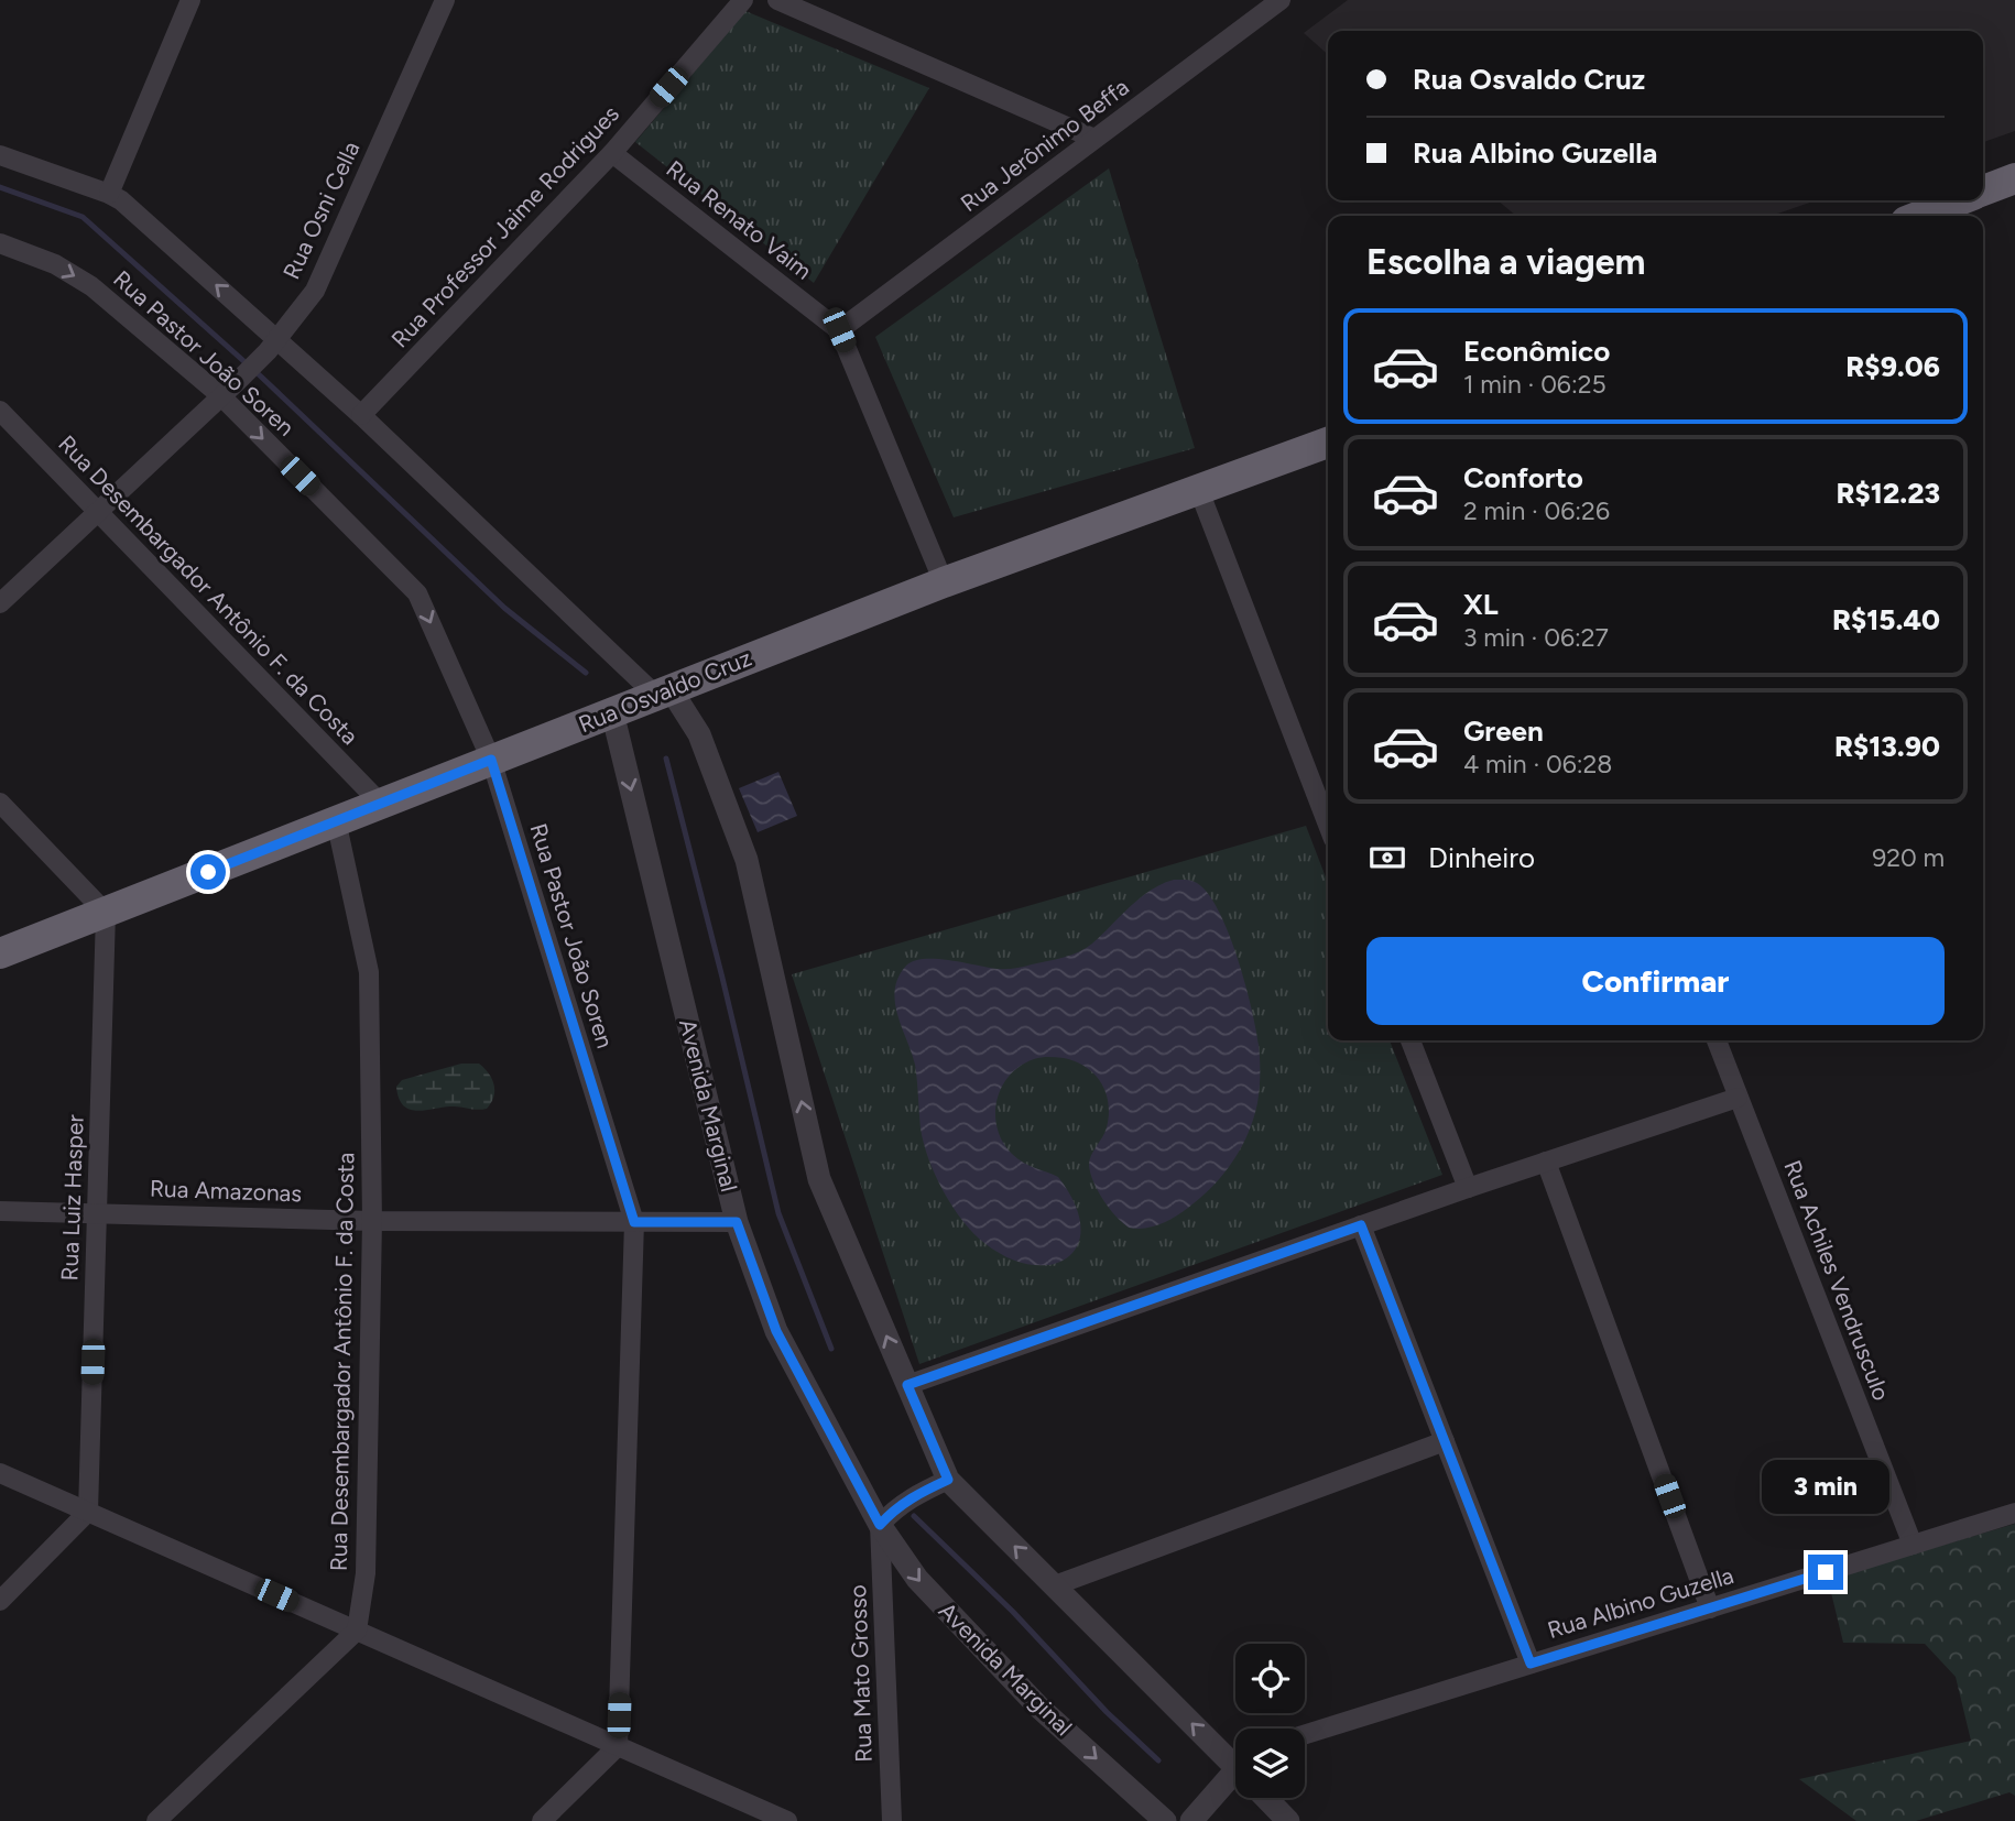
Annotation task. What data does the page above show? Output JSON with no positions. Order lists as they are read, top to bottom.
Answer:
{
  "streets": {
    "highway": ["Rua Osvaldo Cruz"],
    "street": [
      "Rua Jerônimo Beffa",
      "Rua Osni Cella",
      "Rua Renato Vaim",
      "Rua Professor Jaime Rodrigues",
      "Rua Pastor João Soren",
      "Rua Desembargador Antônio F. da Costa",
      "Avenida Marginal",
      "Rua Amazonas",
      "Rua Luiz Hasper",
      "Rua Achiles Vendrusculo",
      "Rua Albino Guzella",
      "Rua Mato Grosso"
    ]
  },
  "crossings": [
    ["Rua Jerônimo Beffa", "Rua Renato Vaim"],
    ["Rua Osni Cella", "Rua Pastor João Soren"],
    ["Rua Osni Cella", "Rua Desembargador Antônio F. da Costa"],
    ["Rua Renato Vaim", "Rua Professor Jaime Rodrigues"],
    ["Rua Renato Vaim", "Rua Osvaldo Cruz"],
    ["Rua Pastor João Soren", "Rua Osvaldo Cruz"],
    ["Rua Pastor João Soren", "Rua Amazonas"],
    ["Rua Desembargador Antônio F. da Costa", "Rua Osvaldo Cruz"],
    ["Rua Desembargador Antônio F. da Costa", "Rua Amazonas"],
    ["Rua Osvaldo Cruz", "Avenida Marginal"],
    ["Rua Osvaldo Cruz", "Rua Luiz Hasper"],
    ["Avenida Marginal", "Rua Amazonas"],
    ["Avenida Marginal", "Rua Mato Grosso"],
    ["Rua Amazonas", "Rua Luiz Hasper"],
    ["Rua Achiles Vendrusculo", "Rua Albino Guzella"]
  ],
  "page": {
    "banner": ["Rua Osvaldo Cruz", "Rua Albino Guzella"],
    "heading": "Escolha a viagem",
    "list": [
      {
        "name": "Econômico",
        "note": "1 min · 06:25",
        "value": "R$9.06"
      },
      {
        "name": "Conforto",
        "note": "2 min · 06:26",
        "value": "R$12.23"
      },
      {
        "name": "XL",
        "note": "3 min · 06:27",
        "value": "R$15.40"
      },
      {
        "name": "Green",
        "note": "4 min · 06:28",
        "value": "R$13.90"
      }
    ],
    "pay": ["Dinheiro", "920 m"],
    "buttons": "Confirmar",
    "bubble": "3 min"
  }
}
